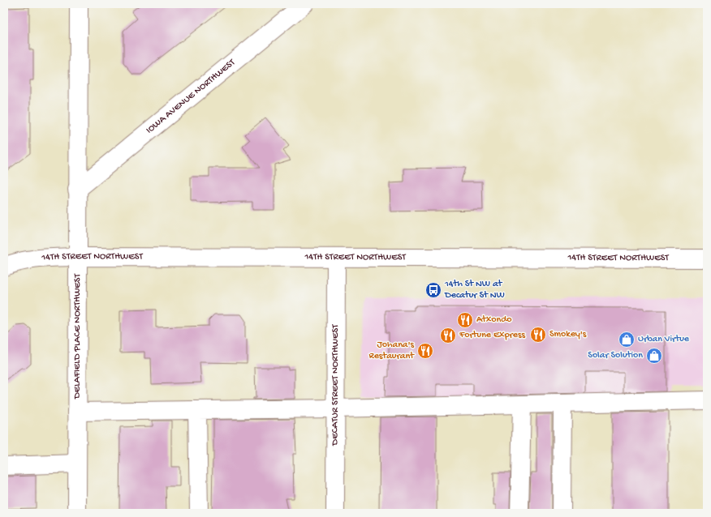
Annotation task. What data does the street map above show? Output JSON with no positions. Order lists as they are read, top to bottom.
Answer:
{
  "streets": {
    "street": [
      "IOWA AVENUE NORTHWEST",
      "14TH STREET NORTHWEST",
      "DELAFIELD PLACE NORTHWEST",
      "DECATUR STREET NORTHWEST"
    ]
  },
  "crossings": [
    ["IOWA AVENUE NORTHWEST", "DELAFIELD PLACE NORTHWEST"],
    ["14TH STREET NORTHWEST", "DELAFIELD PLACE NORTHWEST"],
    ["14TH STREET NORTHWEST", "DECATUR STREET NORTHWEST"]
  ],
  "places": {
    "bus stop": ["14th St NW at Decatur St NW"],
    "restaurant": [
      "Atxondo",
      "Smokey's",
      "Fortune Express",
      "Johana's Restaurant"
    ],
    "shop": ["Urban Virtue", "Solar Solution"]
  }
}
